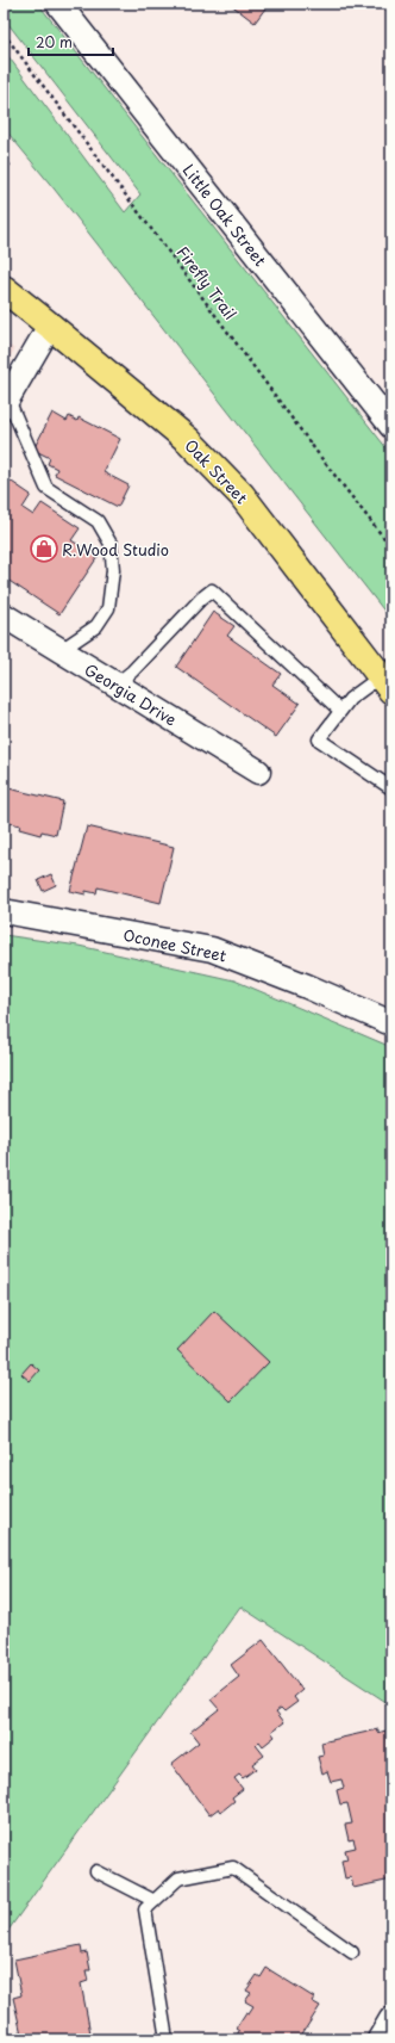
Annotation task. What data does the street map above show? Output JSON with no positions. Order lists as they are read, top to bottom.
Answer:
{
  "streets": {
    "main road": ["Oak Street"],
    "street": ["Little Oak Street", "Georgia Drive", "Oconee Street"],
    "path": ["Firefly Trail"]
  },
  "places": {
    "shop": ["R.Wood Studio"]
  },
  "scale_bar": "20 m"
}
